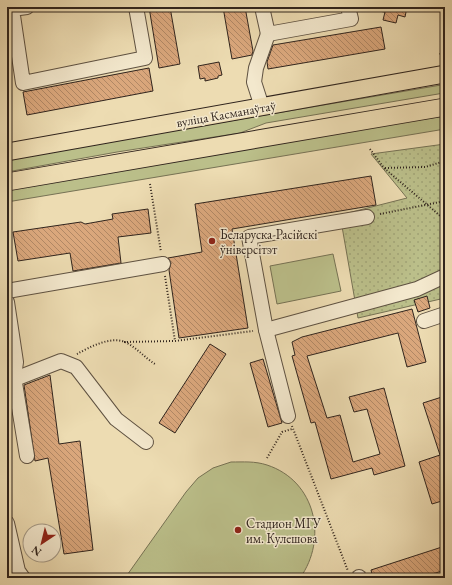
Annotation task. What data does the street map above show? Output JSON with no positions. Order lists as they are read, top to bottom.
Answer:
{
  "streets": {
    "main road": ["вуліца Касманаўтаў"]
  },
  "places": ["Беларуска-Расійскі ўніверсітэт", "Стадион МГУ им. Кулешова"],
  "north": "bottom left"
}
